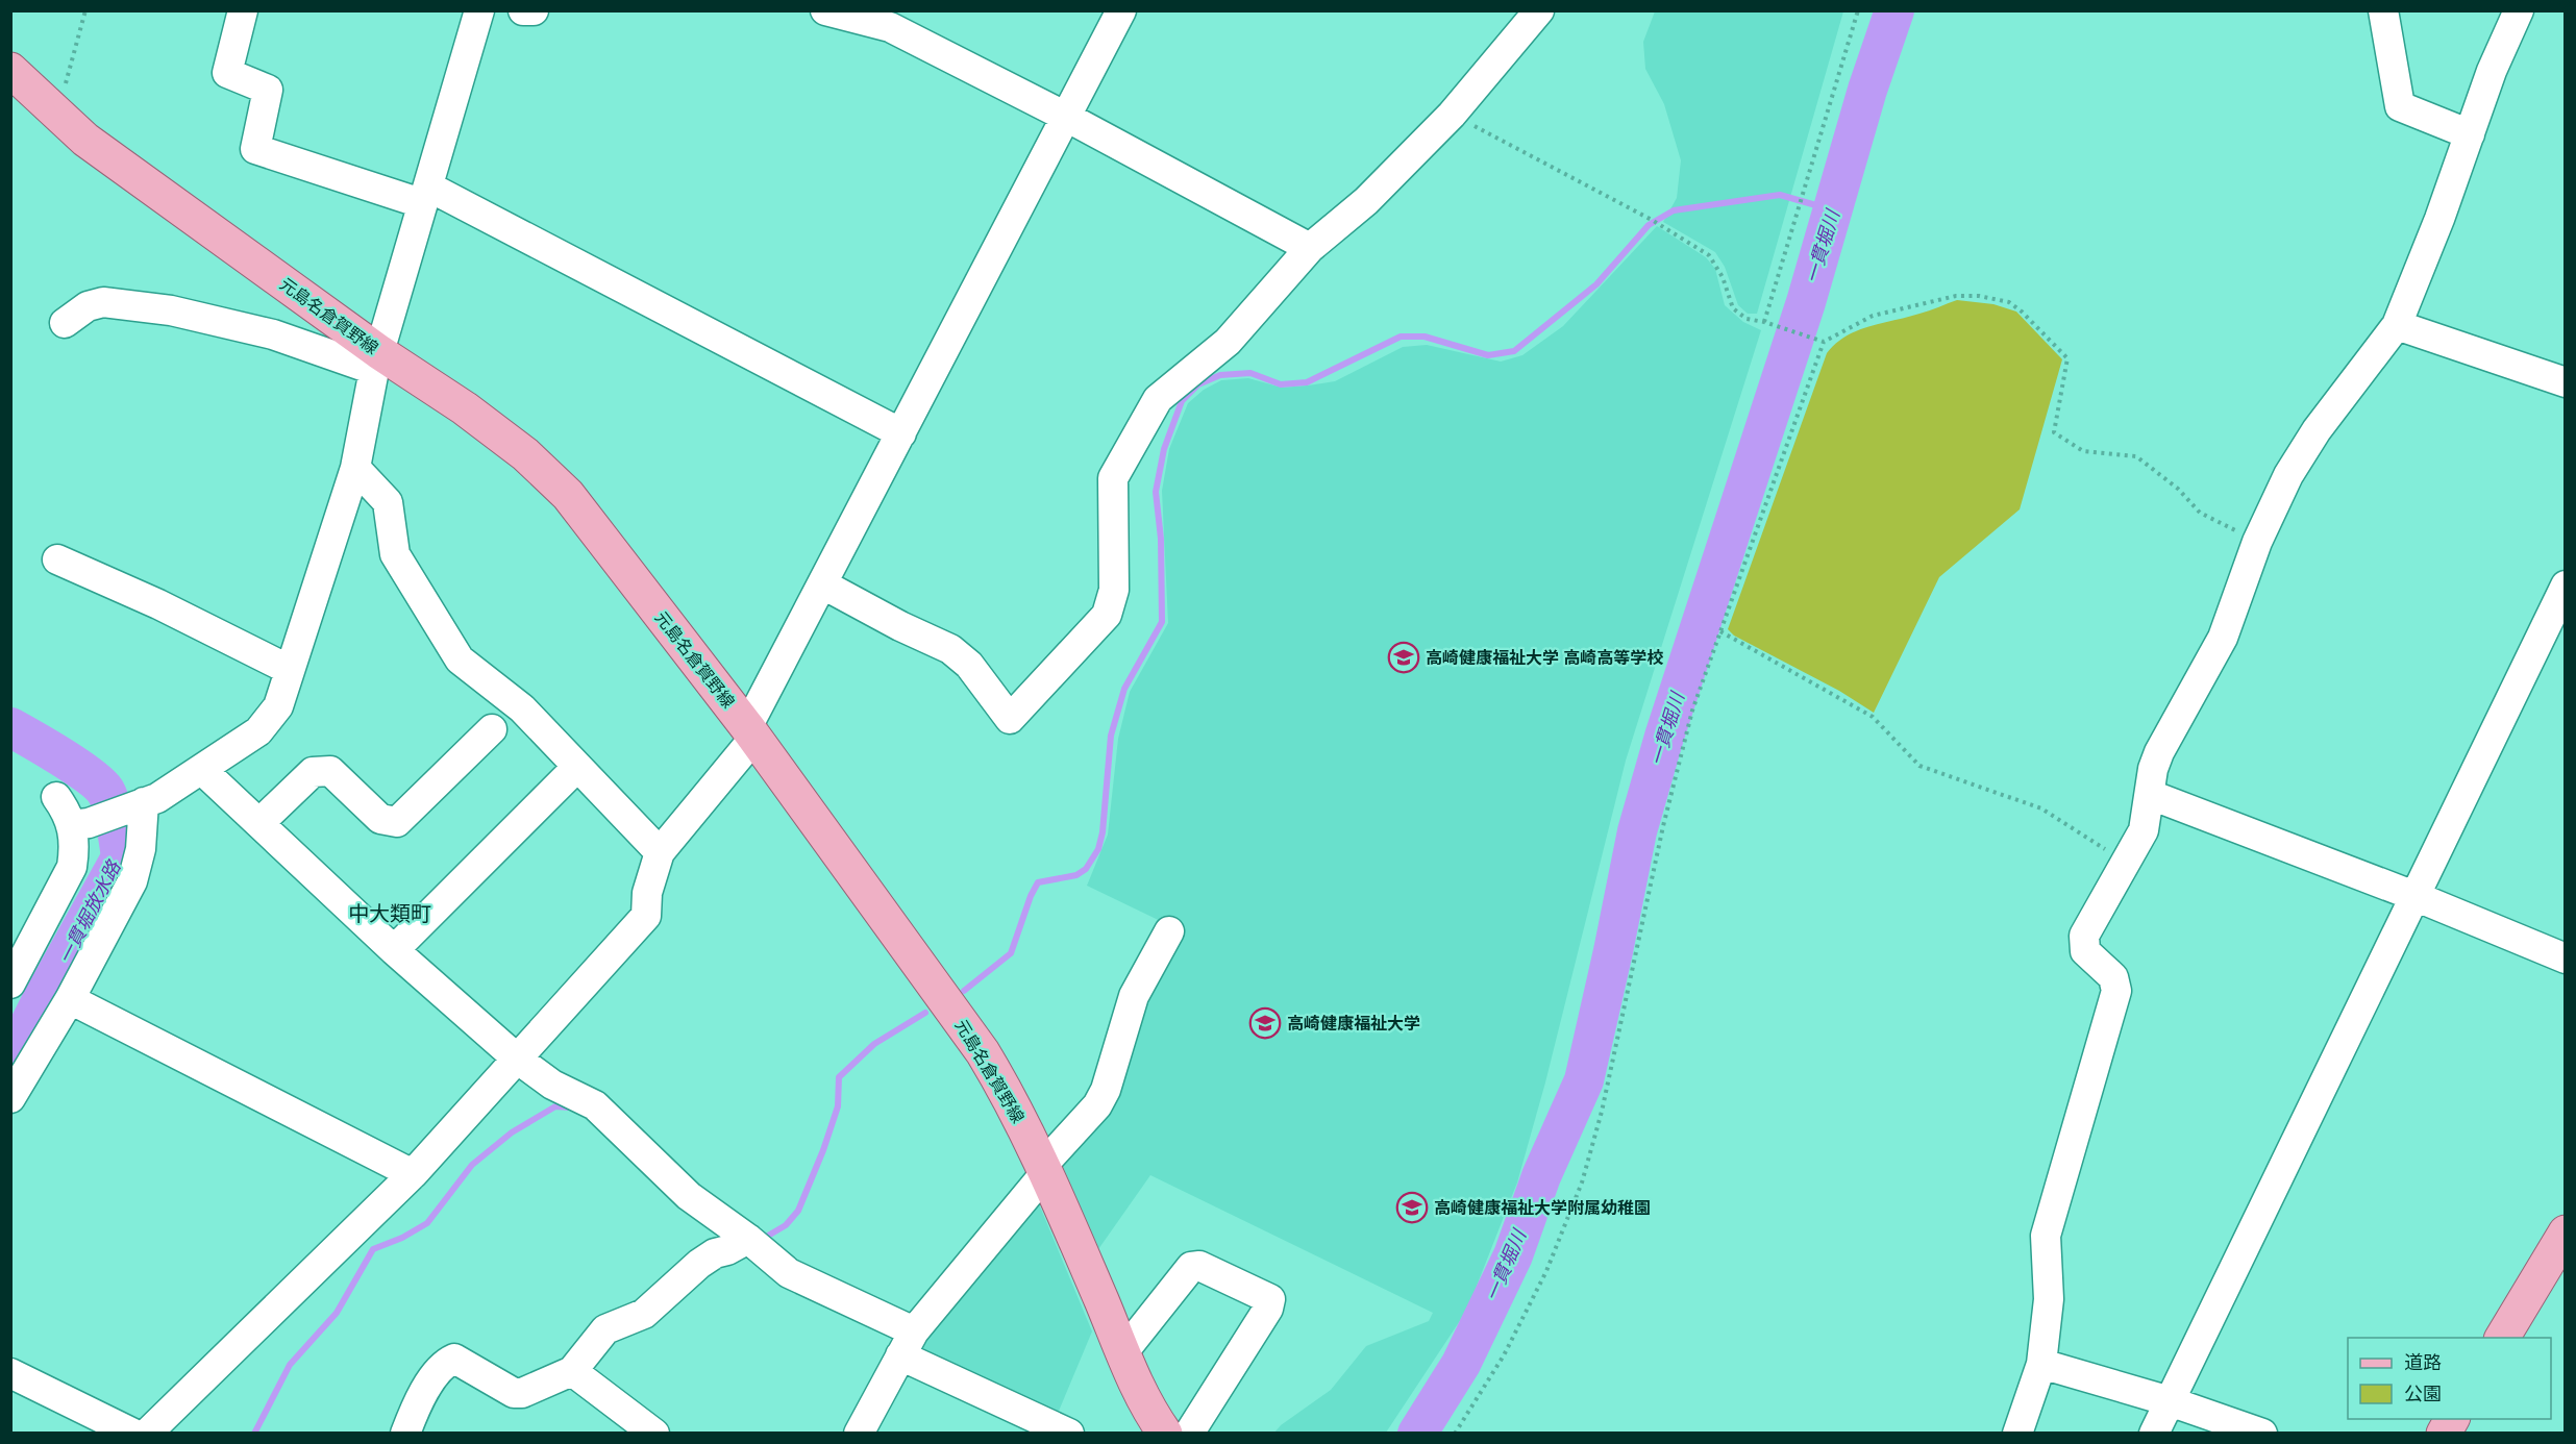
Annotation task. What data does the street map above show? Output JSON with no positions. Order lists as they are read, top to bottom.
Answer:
{
  "streets": {
    "main road": ["元島名倉賀野線"]
  },
  "districts": ["中大類町"],
  "water": ["一貫堀川", "一貫堀放水路"],
  "places": {
    "school or university": ["高崎健康福祉大学 高崎高等学校", "高崎健康福祉大学", "高崎健康福祉大学附属幼稚園"]
  },
  "legend": ["道路", "公園"]
}
